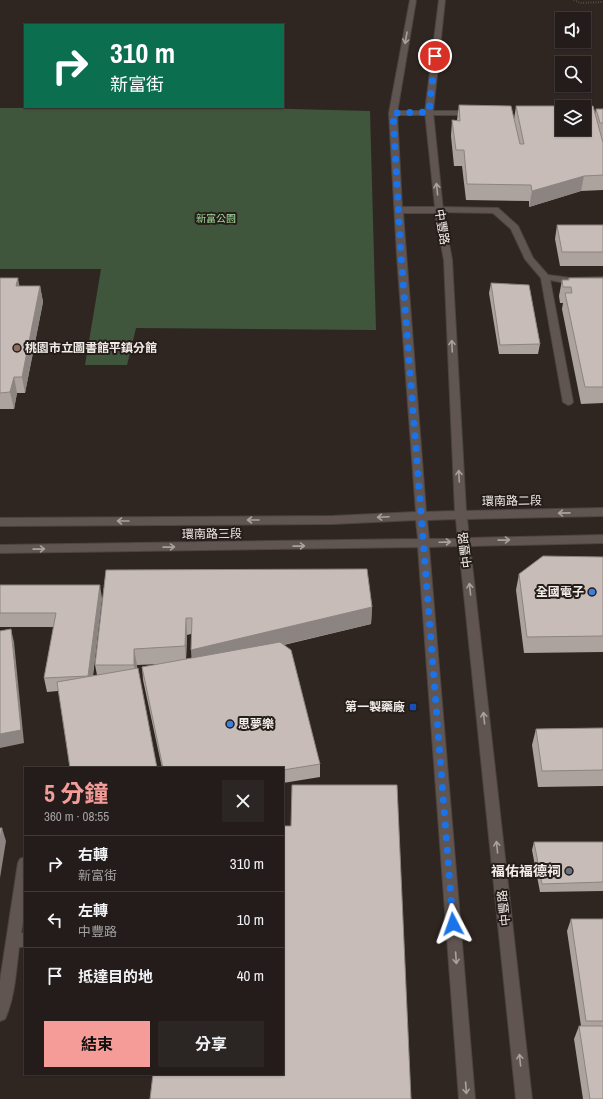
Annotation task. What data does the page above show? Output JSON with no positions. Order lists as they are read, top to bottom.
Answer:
{
  "streets": {
    "main road": ["中豐路", "環南路二段", "環南路三段"]
  },
  "crossings": [
    ["中豐路", "環南路二段"],
    ["環南路二段", "環南路三段"]
  ],
  "parks": ["新富公園"],
  "places": {
    "other": [
      "桃園市立圖書館平鎮分館",
      "全國電子",
      "思夢樂",
      "福佑福德祠"
    ],
    "transit": ["第一製藥廠"]
  },
  "page": {
    "turn": ["310 m", "新富街"],
    "heading": ["5 分鐘", "360 m · 08:55"],
    "list": [
      {
        "name": "右轉",
        "note": "新富街",
        "value": "310 m"
      },
      {
        "name": "左轉",
        "note": "中豐路",
        "value": "10 m"
      },
      {
        "name": "抵達目的地",
        "value": "40 m"
      }
    ],
    "buttons": ["結束", "分享"]
  }
}
